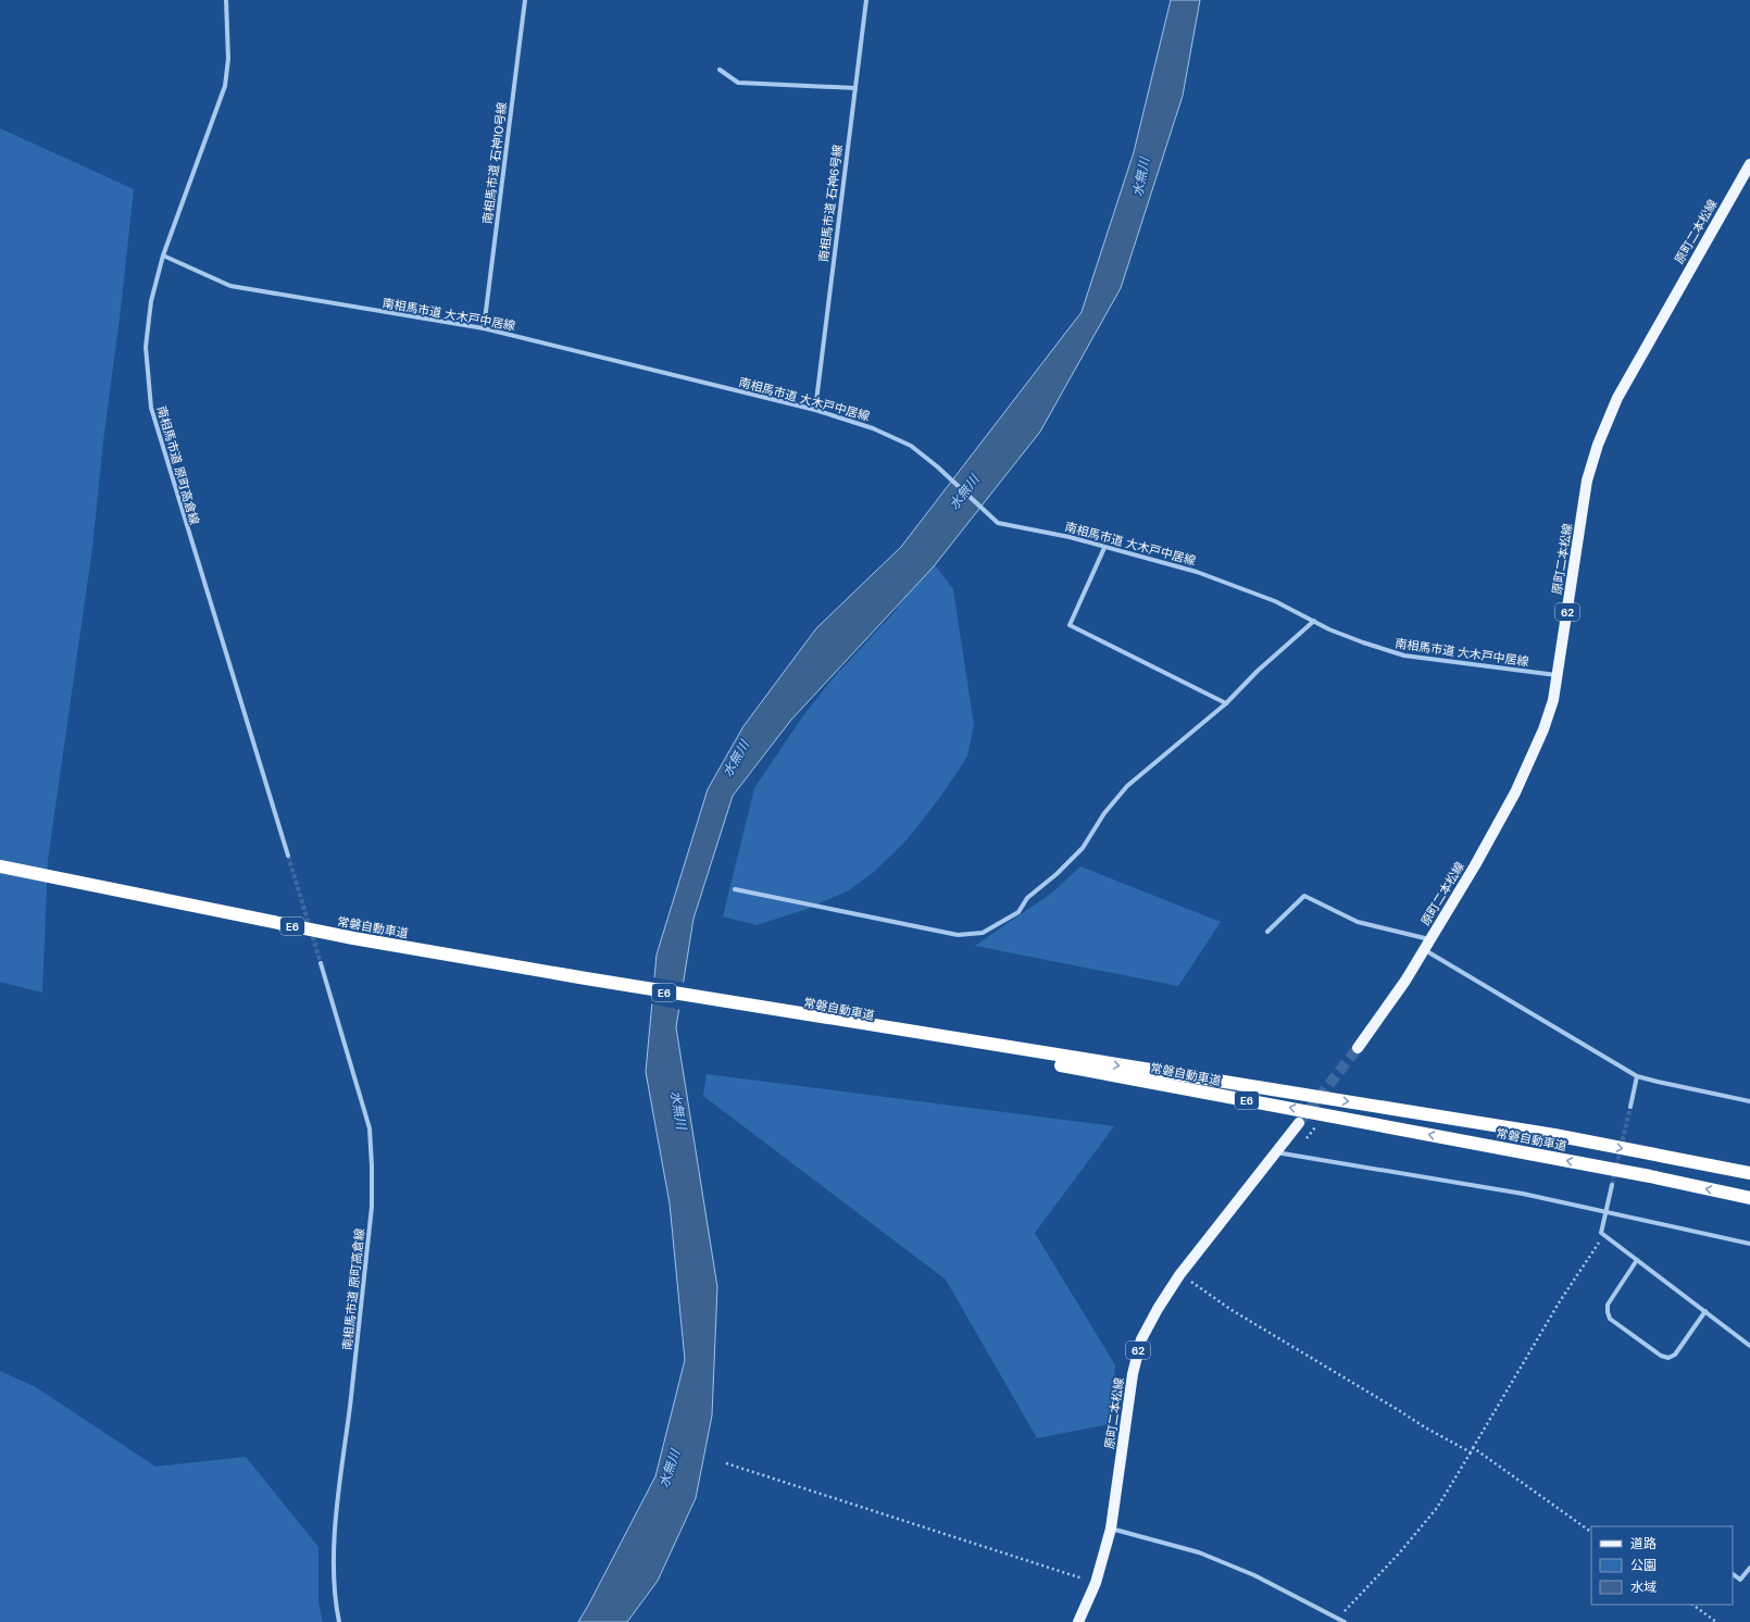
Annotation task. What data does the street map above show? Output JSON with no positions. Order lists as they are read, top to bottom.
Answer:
{
  "streets": {
    "highway": ["E6", "常磐自動車道"],
    "main road": ["原町二本松線", "62"],
    "street": [
      "南相馬市道 石神10号線",
      "南相馬市道 石神6号線",
      "南相馬市道 大木戸中居線",
      "南相馬市道 原町高倉線"
    ]
  },
  "crossings": [
    ["南相馬市道 石神10号線", "南相馬市道 大木戸中居線"],
    ["南相馬市道 石神6号線", "南相馬市道 大木戸中居線"],
    ["原町二本松線", "南相馬市道 大木戸中居線"],
    ["南相馬市道 大木戸中居線", "南相馬市道 原町高倉線"]
  ],
  "water": ["水無川"],
  "legend": ["道路", "公園", "水域"]
}
